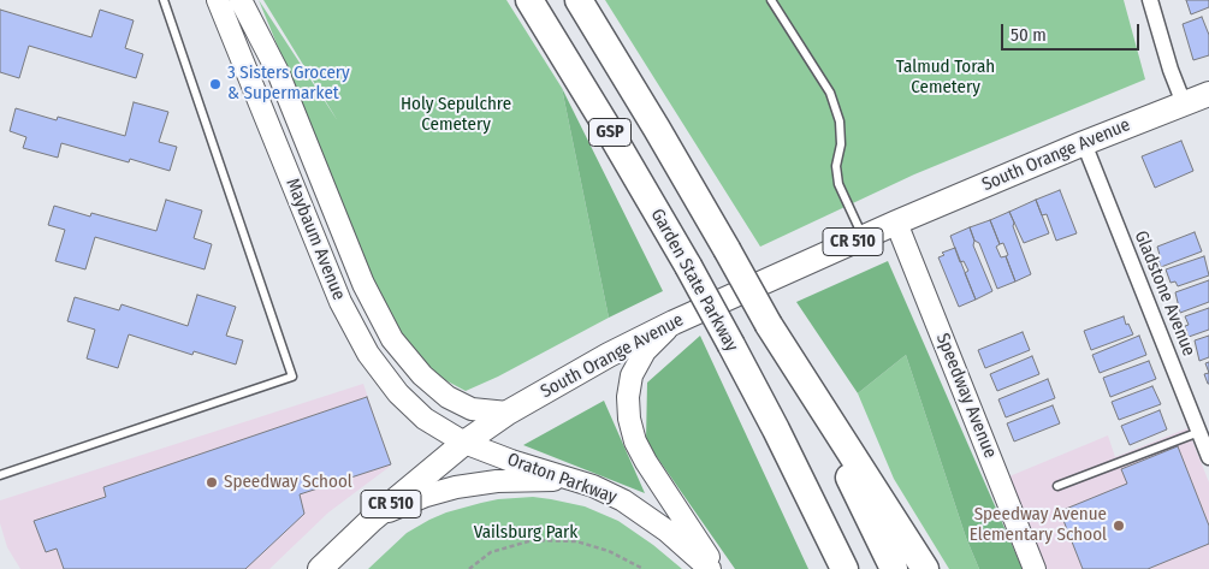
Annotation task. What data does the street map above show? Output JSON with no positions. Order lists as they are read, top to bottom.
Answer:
{
  "streets": {
    "highway": ["GSP", "Garden State Parkway"],
    "main road": [
      "South Orange Avenue",
      "Maybaum Avenue",
      "CR 510",
      "Speedway Avenue",
      "Oraton Parkway"
    ],
    "street": ["Gladstone Avenue"]
  },
  "crossings": [
    ["South Orange Avenue", "Maybaum Avenue"],
    ["South Orange Avenue", "Gladstone Avenue"],
    ["South Orange Avenue", "Speedway Avenue"],
    ["South Orange Avenue", "Oraton Parkway"],
    ["Maybaum Avenue", "Oraton Parkway"]
  ],
  "parks": ["Talmud Torah Cemetery", "Holy Sepulchre Cemetery", "Vailsburg Park"],
  "places": ["3 Sisters Grocery & Supermarket", "Speedway School", "Speedway Avenue Elementary School"],
  "scale_bar": "50 m"
}
